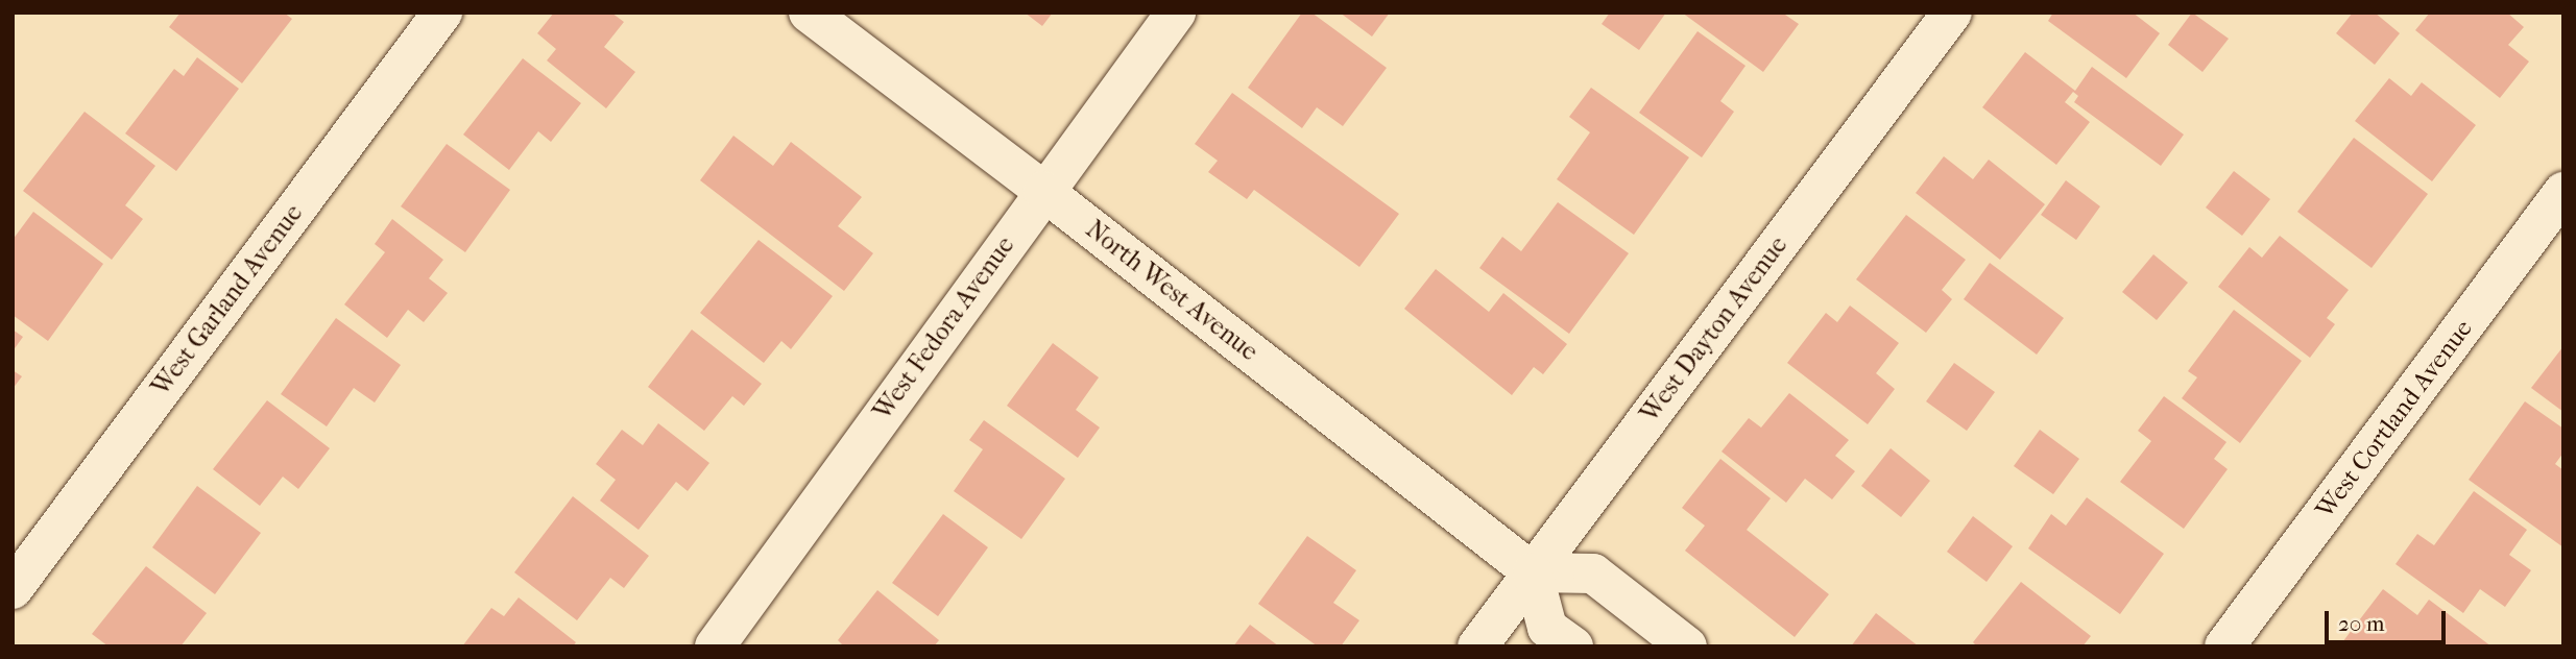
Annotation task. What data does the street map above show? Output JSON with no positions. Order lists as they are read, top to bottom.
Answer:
{
  "streets": {
    "street": [
      "North West Avenue",
      "West Garland Avenue",
      "West Fedora Avenue",
      "West Dayton Avenue",
      "West Cortland Avenue"
    ]
  },
  "crossings": [
    ["North West Avenue", "West Fedora Avenue"],
    ["North West Avenue", "West Dayton Avenue"]
  ],
  "scale_bar": "20 m"
}
